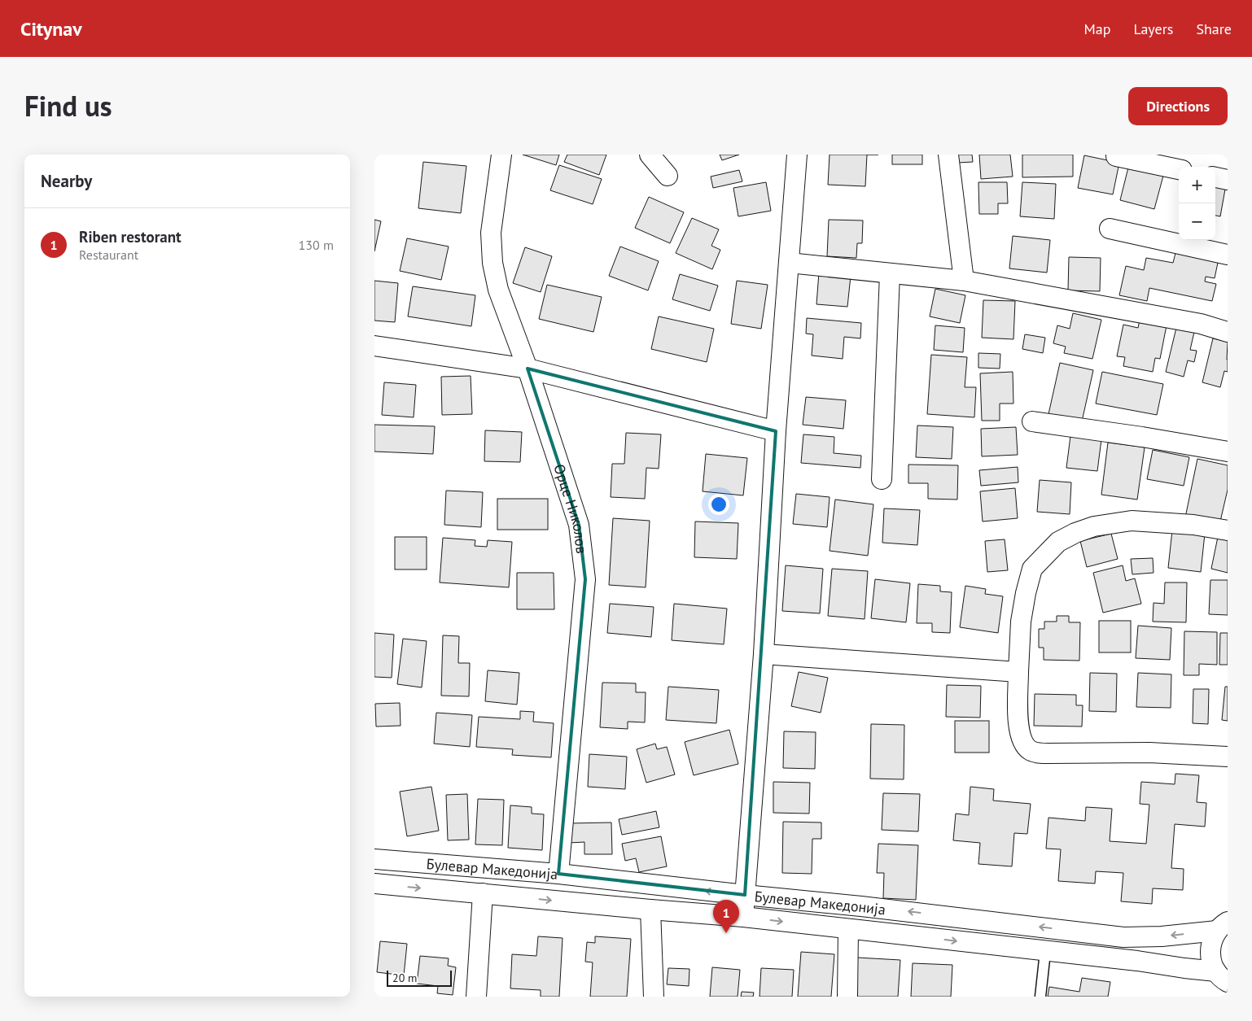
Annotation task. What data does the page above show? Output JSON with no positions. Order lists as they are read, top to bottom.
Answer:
{
  "streets": {
    "street": ["Орце Николов", "Булевар Македонија"]
  },
  "crossings": [
    ["Орце Николов", "Булевар Македонија"]
  ],
  "scale_bar": "20 m",
  "page": {
    "header": "Citynav",
    "nav": ["Map", "Layers", "Share"],
    "title": "Find us",
    "buttons": "Directions",
    "heading": "Nearby",
    "map_buttons": ["+", "−"],
    "list": [
      {
        "mark": "1",
        "name": "Riben restorant",
        "note": "Restaurant",
        "value": "130 m"
      }
    ],
    "pins": "1",
    "scale": "20 m"
  }
}
